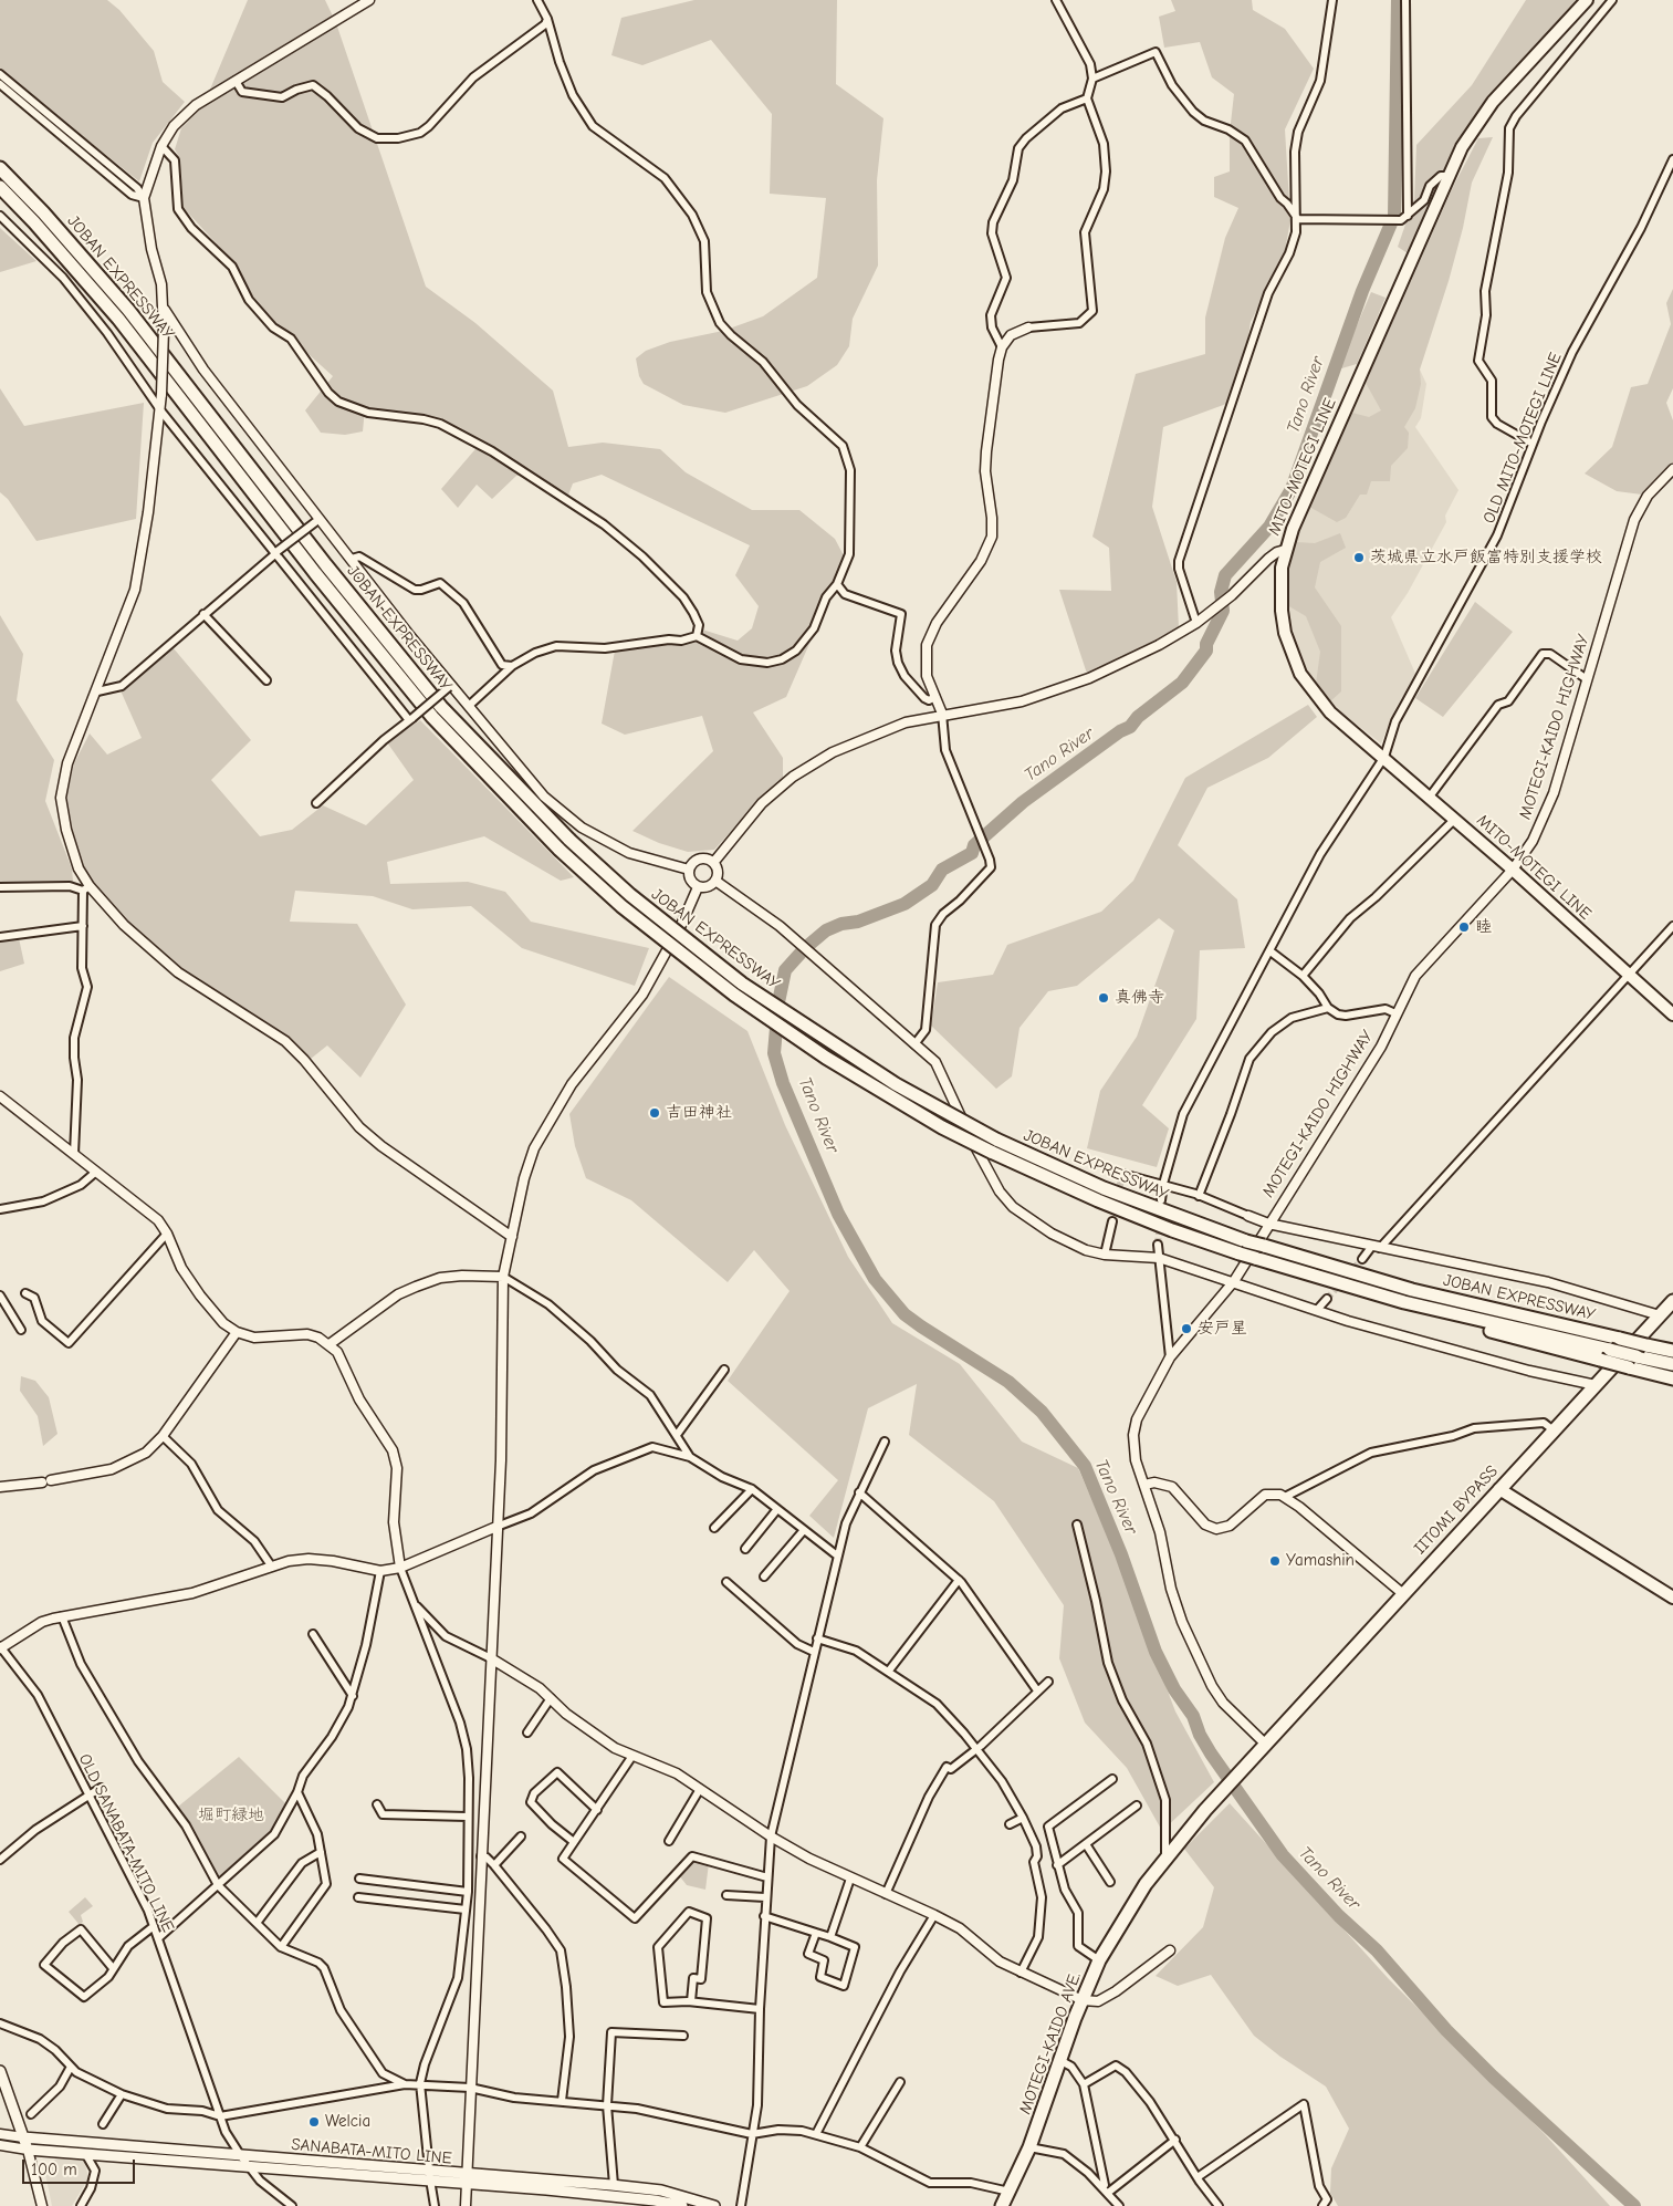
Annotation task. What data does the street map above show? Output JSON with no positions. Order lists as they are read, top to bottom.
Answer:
{
  "streets": {
    "highway": ["JOBAN EXPRESSWAY", "IITOMI BYPASS", "MOTEGI-KAIDO AVE."],
    "main road": ["MITO-MOTEGI LINE", "SANABATA-MITO LINE"],
    "street": ["OLD MITO-MOTEGI LINE", "MOTEGI-KAIDO HIGHWAY", "OLD SANABATA-MITO LINE"]
  },
  "crossings": [
    ["OLD MITO-MOTEGI LINE", "MITO-MOTEGI LINE"],
    ["MITO-MOTEGI LINE", "MOTEGI-KAIDO HIGHWAY"],
    ["MOTEGI-KAIDO HIGHWAY", "IITOMI BYPASS"],
    ["MOTEGI-KAIDO HIGHWAY", "MOTEGI-KAIDO AVE."],
    ["IITOMI BYPASS", "MOTEGI-KAIDO AVE."],
    ["OLD SANABATA-MITO LINE", "SANABATA-MITO LINE"]
  ],
  "water": ["Tano River"],
  "parks": ["堀町緑地"],
  "places": [
    "茨城県立水戸飯富特別支援学校",
    "睦",
    "真佛寺",
    "吉田神社",
    "安戸星",
    "Yamashin",
    "Welcia"
  ],
  "scale_bar": "100 m"
}
